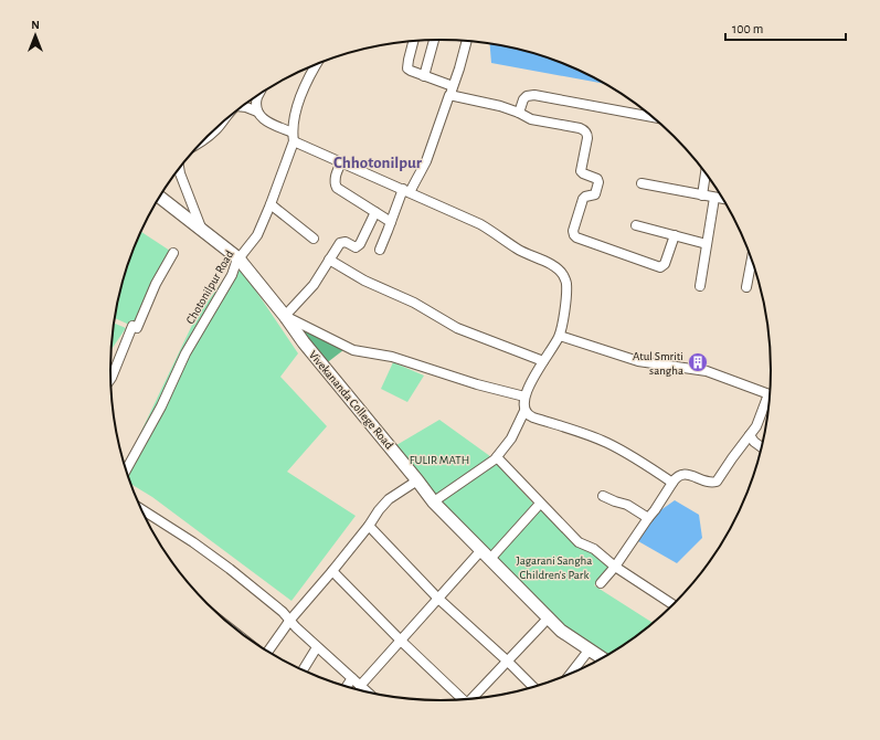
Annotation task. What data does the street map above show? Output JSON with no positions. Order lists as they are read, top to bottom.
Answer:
{
  "streets": {
    "street": ["Chotonilpur Road", "Vivekananda College Road"]
  },
  "crossings": [
    ["Chotonilpur Road", "Vivekananda College Road"]
  ],
  "districts": ["Chhotonilpur"],
  "parks": ["FULIR MATH", "Jagarani Sangha Children's Park"],
  "places": {
    "building": ["Atul Smriti sangha"]
  },
  "scale_bar": "100 m",
  "north": "top"
}
